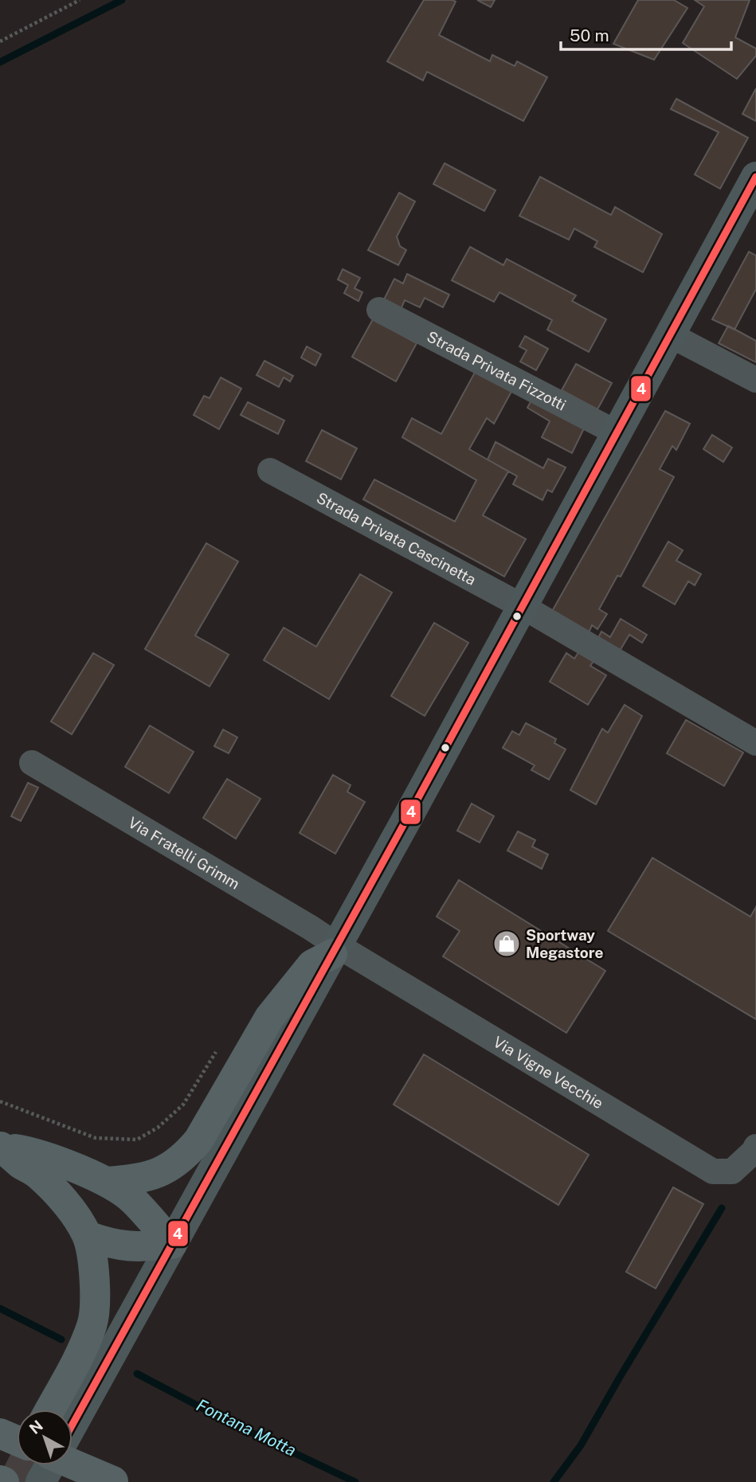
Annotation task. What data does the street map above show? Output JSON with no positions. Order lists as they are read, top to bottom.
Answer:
{
  "streets": {
    "street": [
      "Strada Privata Fizzotti",
      "Strada Privata Cascinetta",
      "Via Fratelli Grimm",
      "Via Vigne Vecchie"
    ]
  },
  "crossings": [
    ["Via Fratelli Grimm", "Via Vigne Vecchie"]
  ],
  "water": ["Fontana Motta"],
  "places": {
    "shop": ["Sportway Megastore"]
  },
  "lines": ["transit line 4"],
  "scale_bar": "50 m",
  "north": "top left"
}
